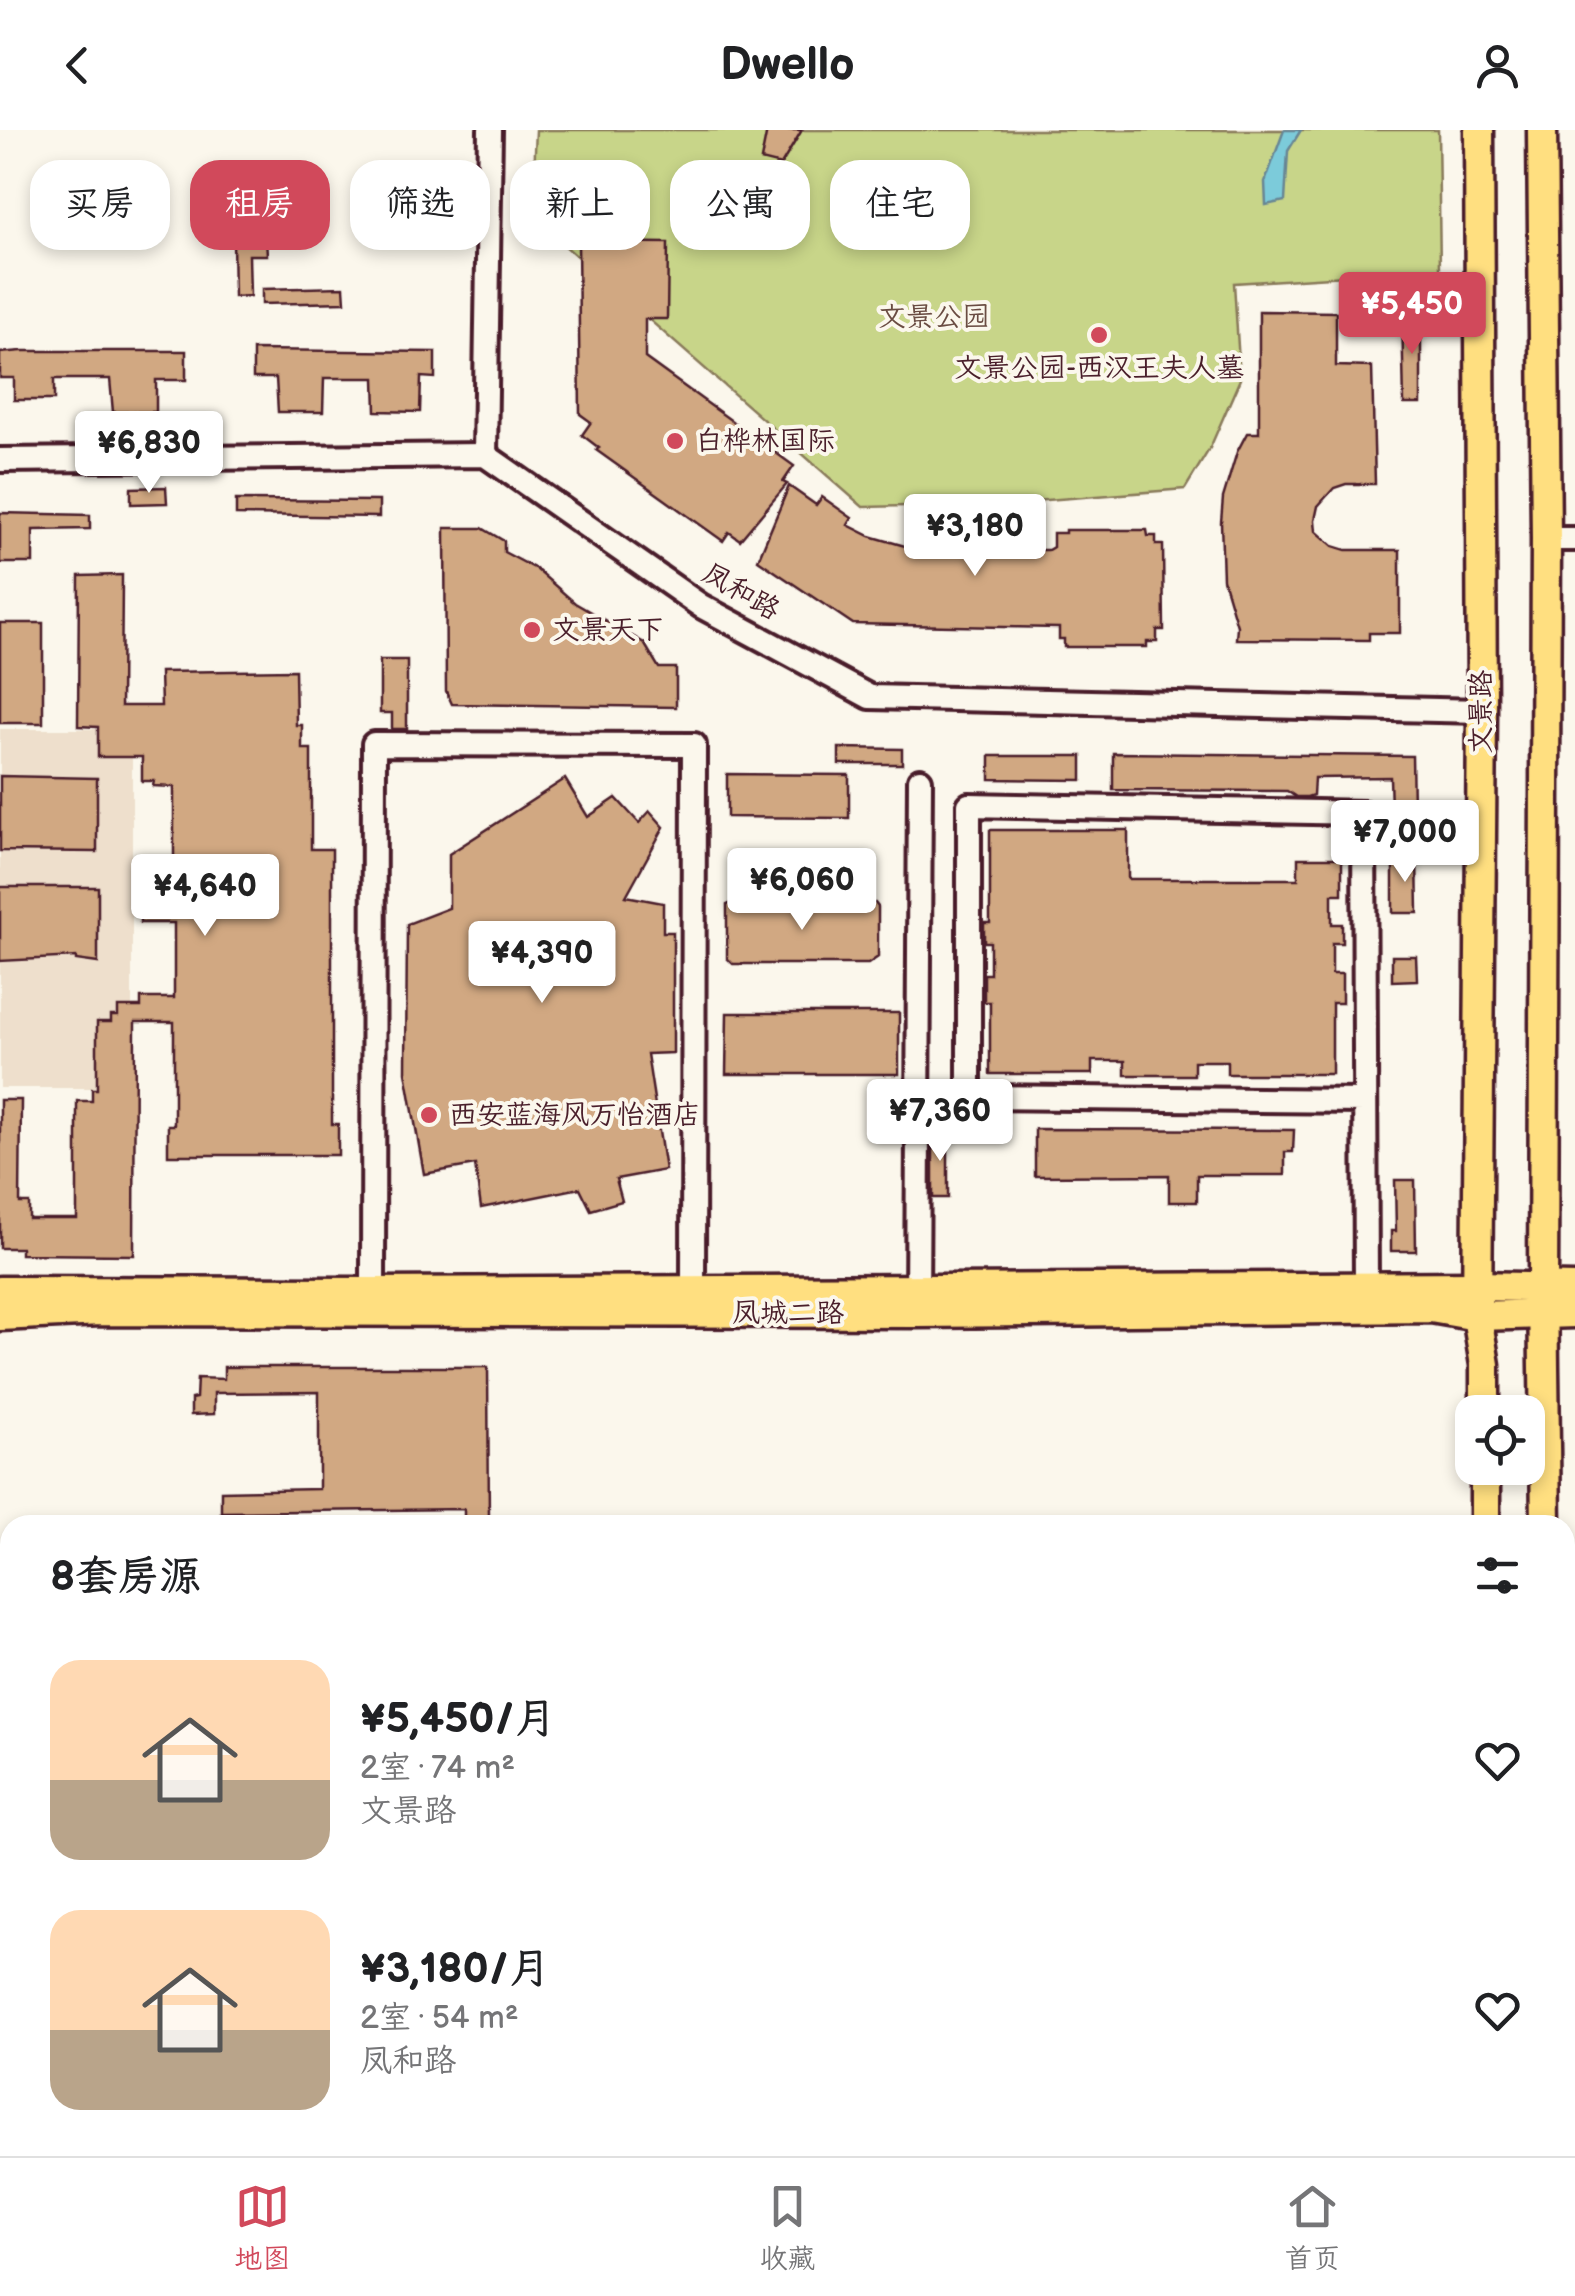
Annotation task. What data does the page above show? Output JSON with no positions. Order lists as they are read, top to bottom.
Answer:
{
  "streets": {
    "main road": ["文景路", "凤城二路"],
    "street": ["凤和路"]
  },
  "crossings": [
    ["凤和路", "文景路"],
    ["文景路", "凤城二路"]
  ],
  "parks": ["文景公园"],
  "places": [
    "文景公园-西汉王夫人墓",
    "白桦林国际",
    "文景天下",
    "西安蓝海风万怡酒店"
  ],
  "page": {
    "header": "Dwello",
    "chip": [
      "买房",
      "租房",
      "筛选",
      "新上",
      "公寓",
      "住宅"
    ],
    "price": [
      "¥5,450",
      "¥6,830",
      "¥3,180",
      "¥7,000",
      "¥6,060",
      "¥4,640",
      "¥4,390",
      "¥7,360"
    ],
    "heading": "8套房源",
    "list": [
      {
        "name": "¥5,450/月",
        "note": "2室 · 74 m² · 文景路"
      },
      {
        "name": "¥3,180/月",
        "note": "2室 · 54 m² · 凤和路"
      }
    ],
    "tabs": ["地图", "收藏", "首页"]
  }
}
